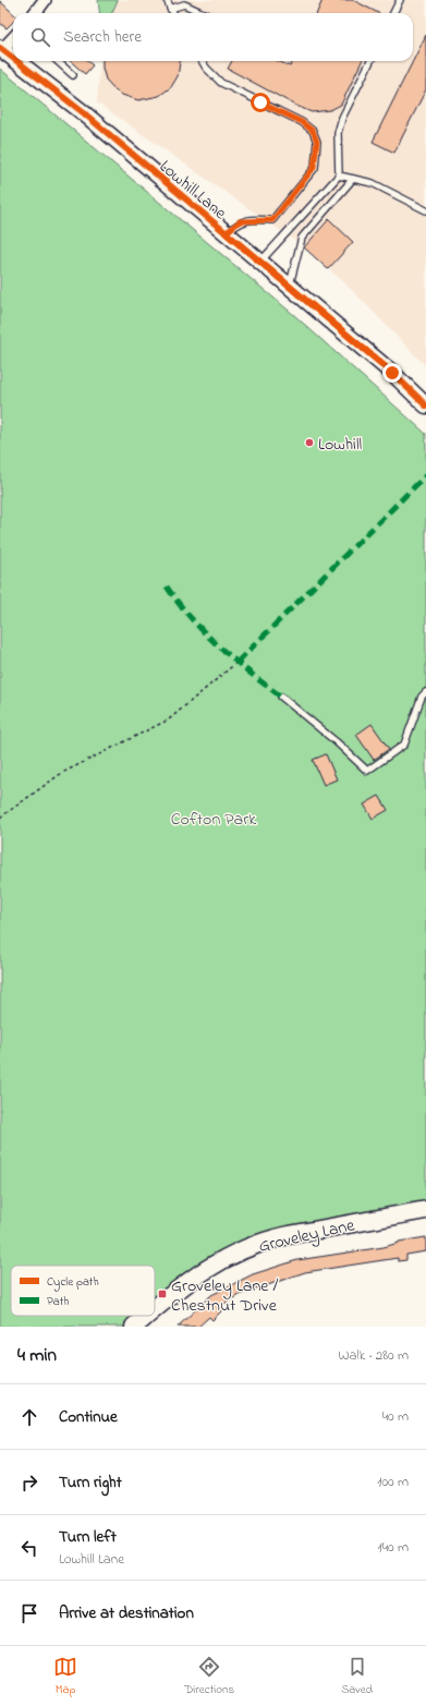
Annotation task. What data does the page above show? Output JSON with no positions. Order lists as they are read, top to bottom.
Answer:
{
  "streets": {
    "main road": ["Groveley Lane"],
    "street": ["Lowhill Lane"]
  },
  "parks": ["Cofton Park"],
  "places": {
    "other": ["Lowhill"],
    "transit": ["Groveley Lane / Chestnut Drive"]
  },
  "legend": ["Cycle path", "Path"],
  "page": {
    "search": "Search here",
    "heading": ["4 min", "Walk · 280 m"],
    "list": [
      ["Continue", "40 m"],
      ["Turn right", "100 m"],
      ["Turn left", "Lowhill Lane", "140 m"],
      "Arrive at destination"
    ],
    "nav": ["Map", "Directions", "Saved"]
  }
}
